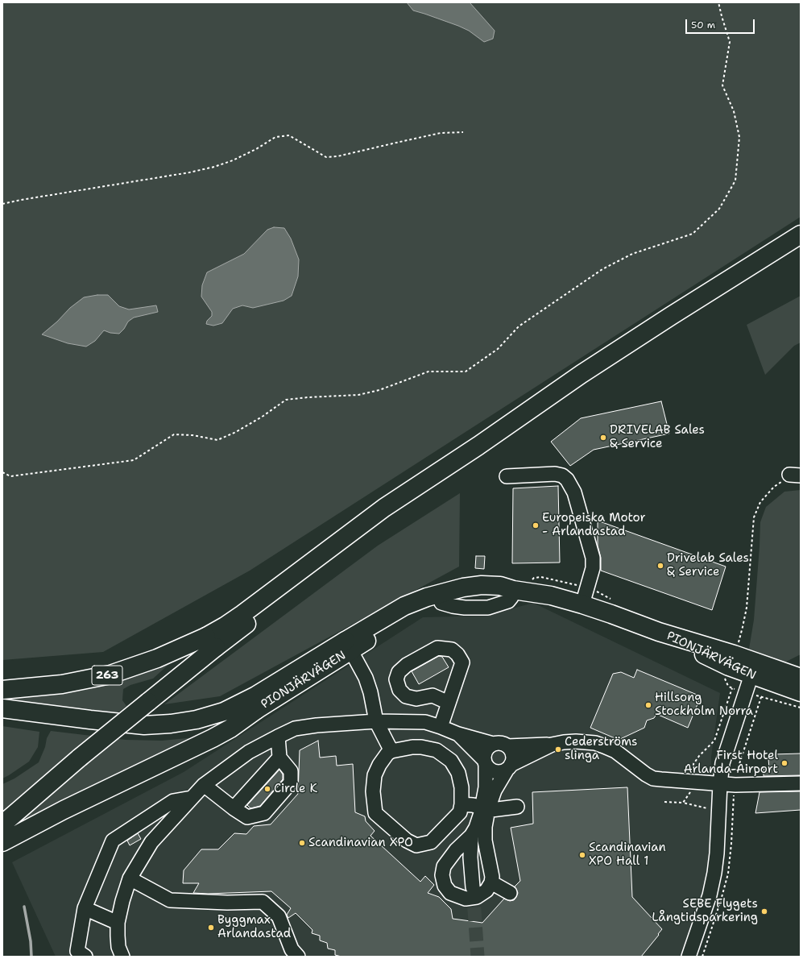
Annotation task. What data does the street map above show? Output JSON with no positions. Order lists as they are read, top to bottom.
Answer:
{
  "streets": {
    "main road": ["PIONJÄRVÄGEN", "263"]
  },
  "places": [
    "DRIVELAB Sales & Service",
    "Europeiska Motor - Arlandastad",
    "Drivelab Sales & Service",
    "Hillsong Stockholm Norra",
    "Cederströms slinga",
    "First Hotel Arlanda-Airport",
    "Circle K",
    "Scandinavian XPO",
    "Scandinavian XPO Hall 1",
    "SEBE Flygets Långtidsparkering",
    "Byggmax Arlandastad"
  ],
  "scale_bar": "50 m"
}
